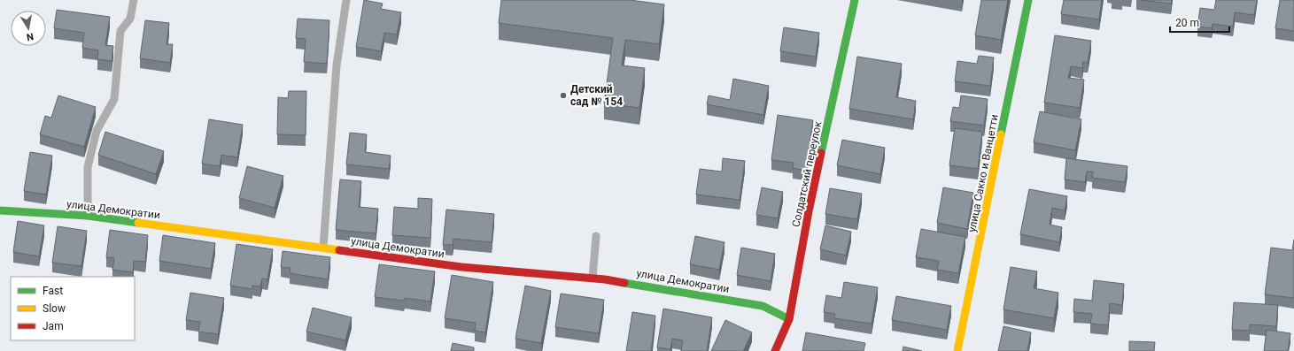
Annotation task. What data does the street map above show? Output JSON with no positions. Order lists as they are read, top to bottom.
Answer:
{
  "streets": {
    "street": ["улица Сакко и Ванцетти", "Солдатский переулок", "улица Демократии"]
  },
  "crossings": [
    ["Солдатский переулок", "улица Демократии"]
  ],
  "places": ["Детский сад № 154"],
  "legend": ["Fast", "Slow", "Jam"],
  "scale_bar": "20 m",
  "north": "bottom"
}
